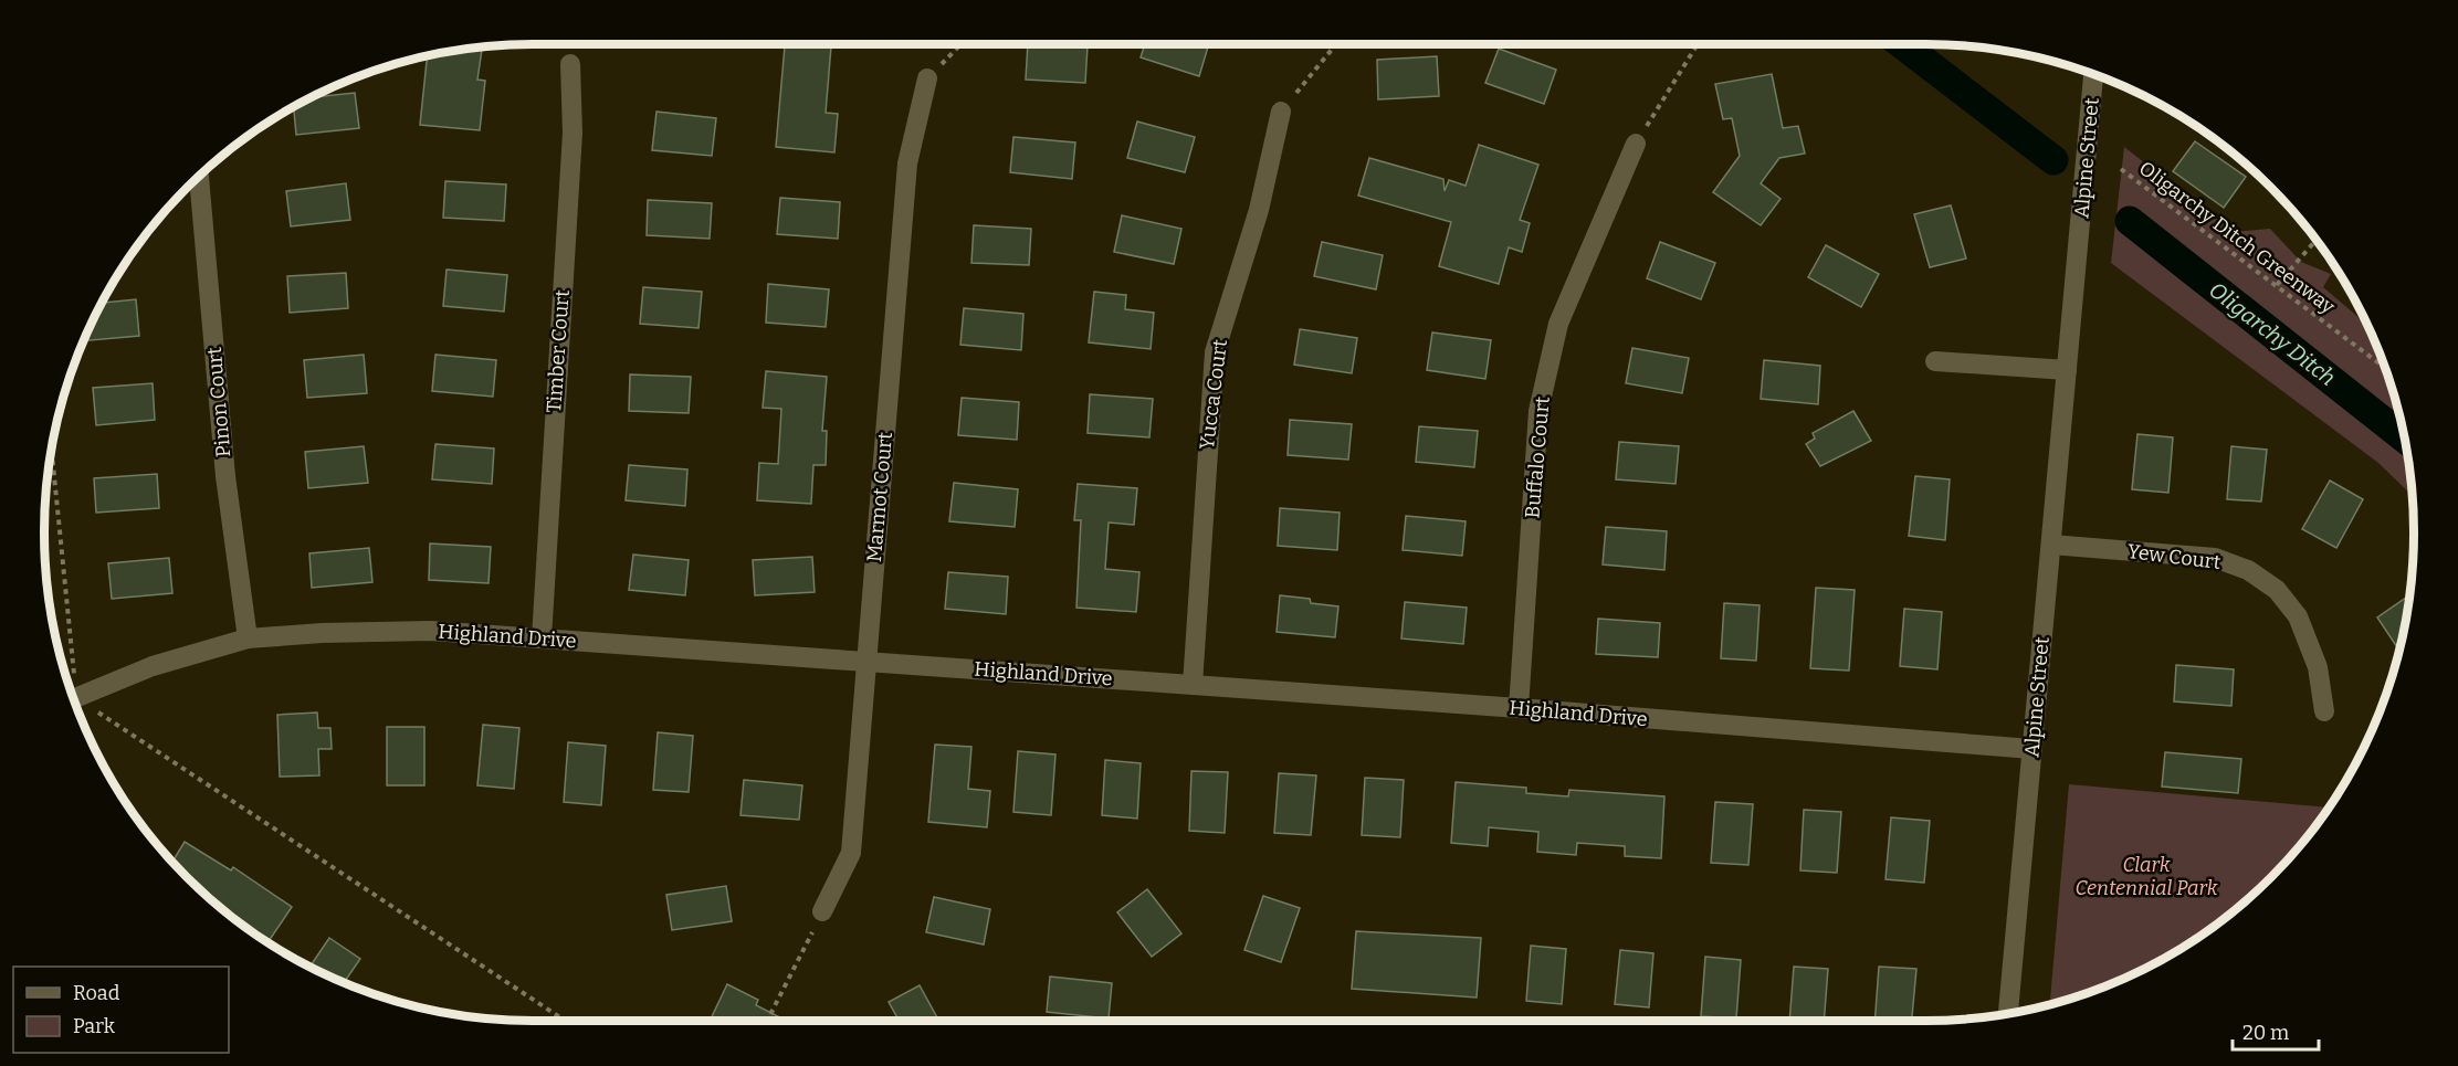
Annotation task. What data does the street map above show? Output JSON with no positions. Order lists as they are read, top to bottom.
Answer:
{
  "streets": {
    "street": [
      "Alpine Street",
      "Timber Court",
      "Yucca Court",
      "Pinon Court",
      "Buffalo Court",
      "Marmot Court",
      "Yew Court",
      "Highland Drive"
    ],
    "path": ["Oligarchy Ditch Greenway"]
  },
  "crossings": [
    ["Alpine Street", "Yew Court"],
    ["Alpine Street", "Highland Drive"],
    ["Timber Court", "Highland Drive"],
    ["Yucca Court", "Highland Drive"],
    ["Pinon Court", "Highland Drive"],
    ["Buffalo Court", "Highland Drive"],
    ["Marmot Court", "Highland Drive"]
  ],
  "water": ["Oligarchy Ditch"],
  "parks": ["Clark Centennial Park"],
  "legend": ["Road", "Park"],
  "scale_bar": "20 m"
}
